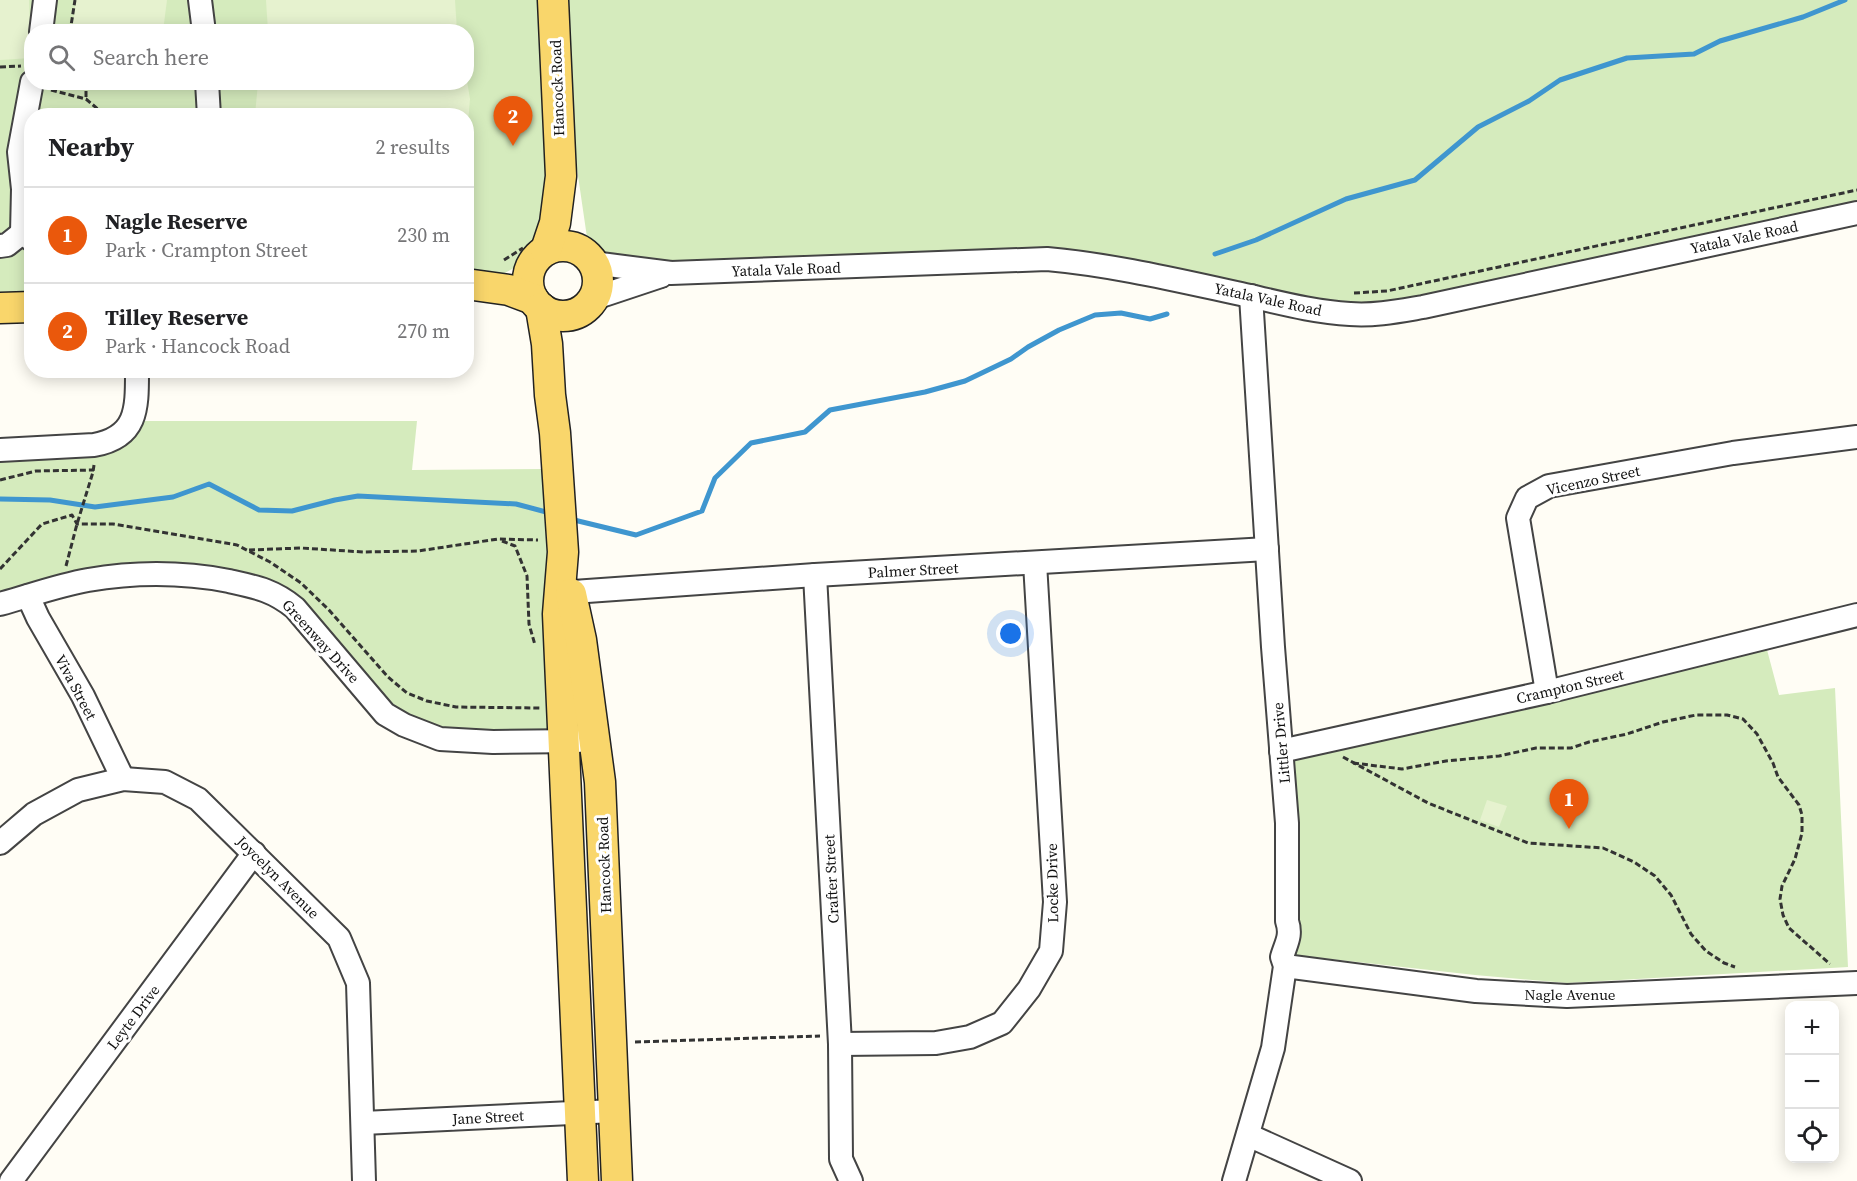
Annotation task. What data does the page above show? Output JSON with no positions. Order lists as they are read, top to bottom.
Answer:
{
  "streets": {
    "main road": ["Hancock Road"],
    "street": [
      "Yatala Vale Road",
      "Vicenzo Street",
      "Palmer Street",
      "Greenway Drive",
      "Crampton Street",
      "Viva Street",
      "Littler Drive",
      "Joycelyn Avenue",
      "Crafter Street",
      "Locke Drive",
      "Nagle Avenue",
      "Leyte Drive",
      "Jane Street"
    ]
  },
  "crossings": [
    ["Hancock Road", "Yatala Vale Road"],
    ["Hancock Road", "Palmer Street"],
    ["Hancock Road", "Greenway Drive"],
    ["Hancock Road", "Jane Street"],
    ["Yatala Vale Road", "Littler Drive"],
    ["Vicenzo Street", "Crampton Street"],
    ["Palmer Street", "Littler Drive"],
    ["Palmer Street", "Crafter Street"],
    ["Palmer Street", "Locke Drive"],
    ["Greenway Drive", "Viva Street"],
    ["Crampton Street", "Littler Drive"],
    ["Viva Street", "Joycelyn Avenue"],
    ["Littler Drive", "Nagle Avenue"],
    ["Joycelyn Avenue", "Leyte Drive"],
    ["Joycelyn Avenue", "Jane Street"],
    ["Crafter Street", "Locke Drive"]
  ],
  "page": {
    "search": "Search here",
    "pins": ["2", "1"],
    "heading": ["Nearby", "2 results"],
    "list": [
      {
        "mark": "1",
        "name": "Nagle Reserve",
        "note": "Park · Crampton Street",
        "value": "230 m"
      },
      {
        "mark": "2",
        "name": "Tilley Reserve",
        "note": "Park · Hancock Road",
        "value": "270 m"
      }
    ],
    "map_buttons": ["+", "−"]
  }
}
